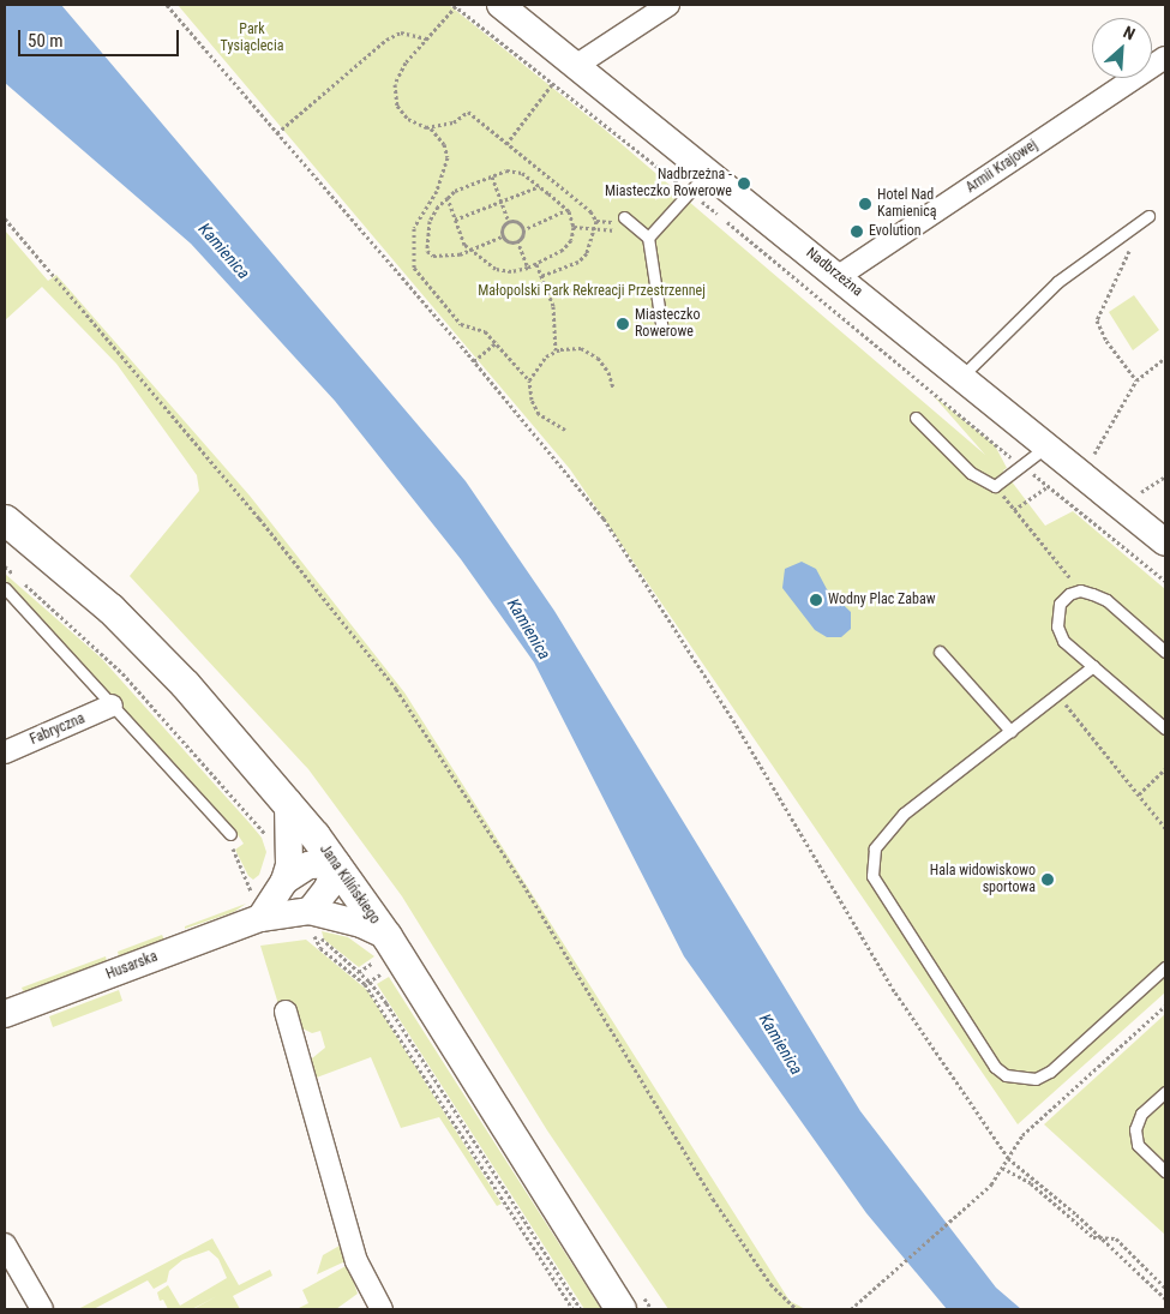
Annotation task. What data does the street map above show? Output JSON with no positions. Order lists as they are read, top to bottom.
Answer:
{
  "streets": {
    "main road": ["Jana Kilińskiego"],
    "street": [
      "Armii Krajowej",
      "Nadbrzeżna",
      "Fabryczna",
      "Husarska"
    ]
  },
  "crossings": [
    ["Armii Krajowej", "Nadbrzeżna"],
    ["Jana Kilińskiego", "Husarska"]
  ],
  "water": ["Kamienica"],
  "parks": ["Park Tysiąclecia", "Małopolski Park Rekreacji Przestrzennej"],
  "places": [
    "Nadbrzeżna - Miasteczko Rowerowe",
    "Hotel Nad Kamienicą",
    "Evolution",
    "Miasteczko Rowerowe",
    "Wodny Plac Zabaw",
    "Hala widowiskowo sportowa"
  ],
  "scale_bar": "50 m",
  "north": "top right"
}
